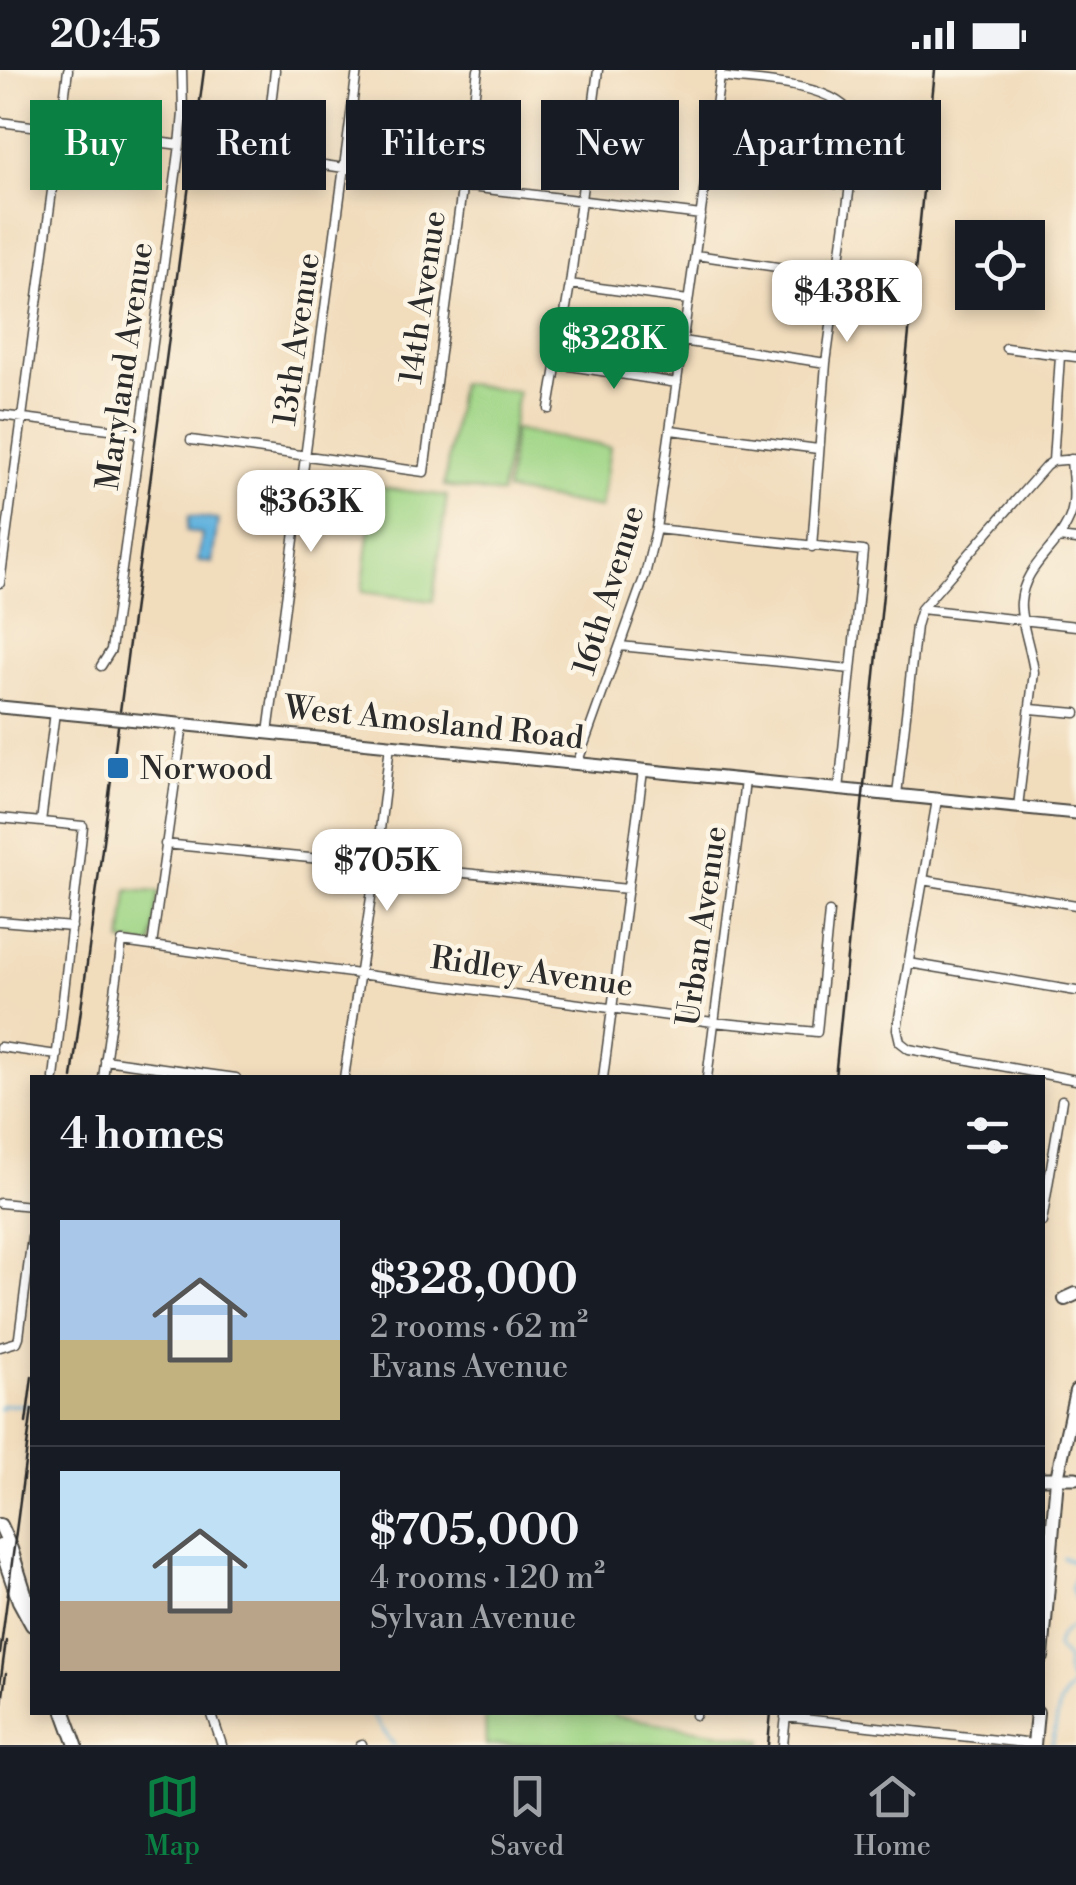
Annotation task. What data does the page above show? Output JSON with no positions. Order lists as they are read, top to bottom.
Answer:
{
  "streets": {
    "street": [
      "14th Avenue",
      "13th Avenue",
      "Maryland Avenue",
      "16th Avenue",
      "West Amosland Road",
      "Urban Avenue",
      "Ridley Avenue"
    ]
  },
  "crossings": [
    ["14th Avenue", "13th Avenue"],
    ["13th Avenue", "West Amosland Road"],
    ["16th Avenue", "West Amosland Road"],
    ["West Amosland Road", "Urban Avenue"],
    ["Urban Avenue", "Ridley Avenue"]
  ],
  "places": {
    "transit": ["Norwood"]
  },
  "page": {
    "status": "20:45",
    "chip": [
      "Buy",
      "Rent",
      "Filters",
      "New",
      "Apartment"
    ],
    "price": [
      "$438K",
      "$328K",
      "$363K",
      "$705K"
    ],
    "heading": "4 homes",
    "list": [
      {
        "name": "$328,000",
        "note": "2 rooms · 62 m² · Evans Avenue"
      },
      {
        "name": "$705,000",
        "note": "4 rooms · 120 m² · Sylvan Avenue"
      }
    ],
    "tabs": ["Map", "Saved", "Home"]
  }
}
